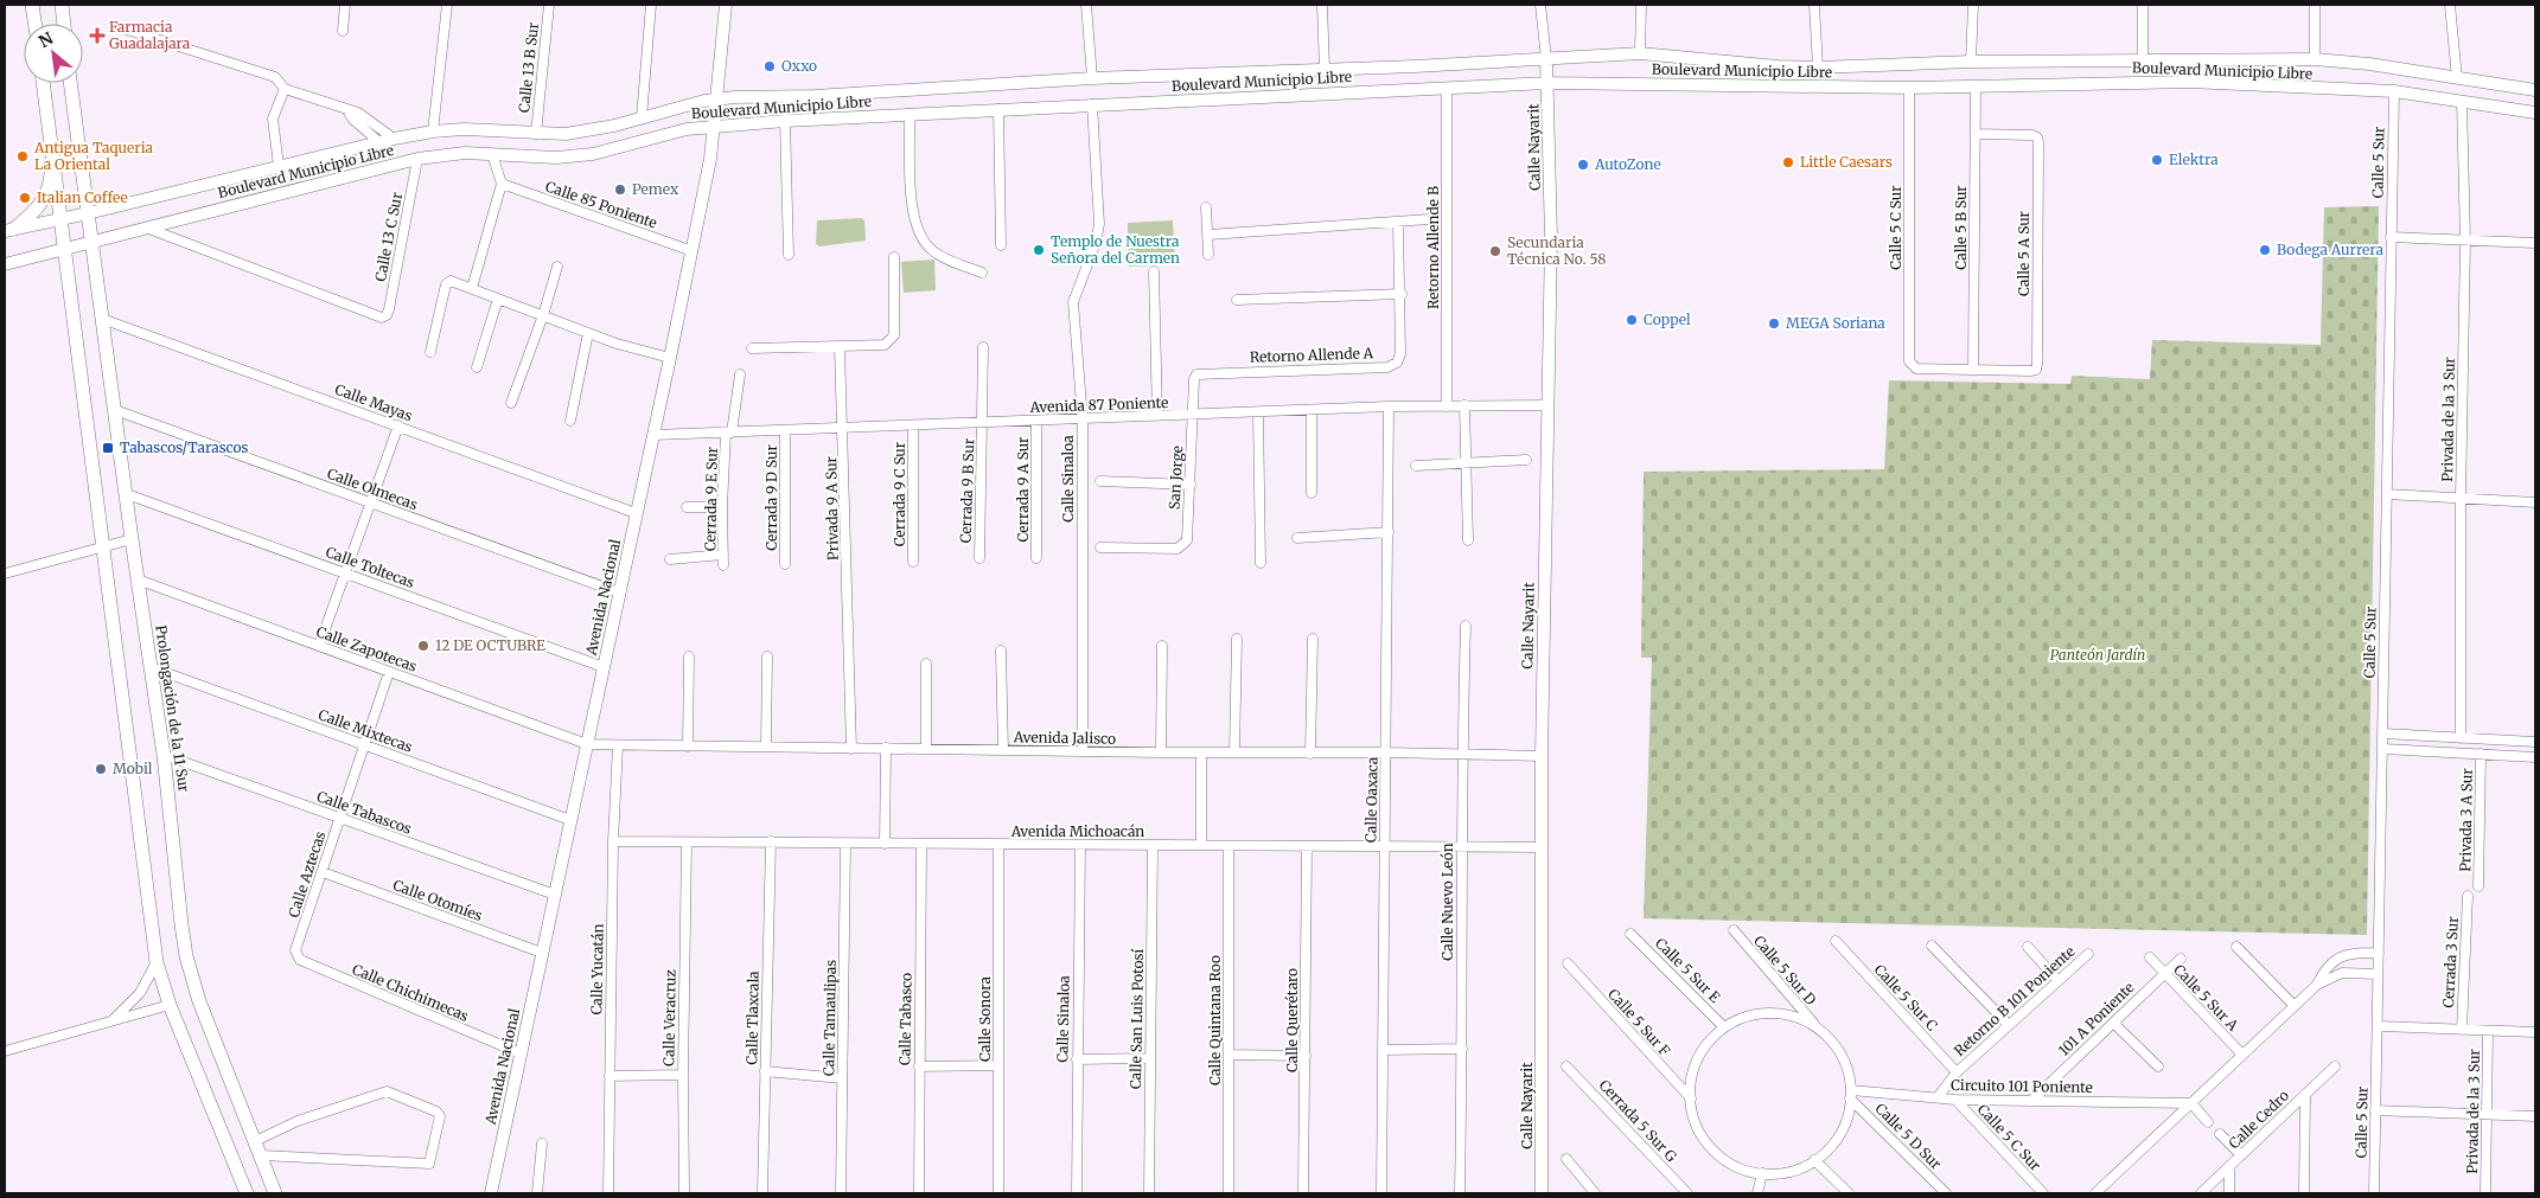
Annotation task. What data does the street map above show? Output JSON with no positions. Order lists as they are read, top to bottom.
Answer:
{
  "streets": {
    "main road": [
      "Boulevard Municipio Libre",
      "Calle Nayarit",
      "Avenida Nacional",
      "Prolongación de la 11 Sur"
    ],
    "street": [
      "Calle 13 B Sur",
      "Calle 5 Sur",
      "Calle 85 Poniente",
      "Calle 5 C Sur",
      "Calle 5 B Sur",
      "Calle 13 C Sur",
      "Retorno Allende B",
      "Calle 5 A Sur",
      "Retorno Allende A",
      "Calle Mayas",
      "Avenida 87 Poniente",
      "Privada de la 3 Sur",
      "San Jorge",
      "Calle Sinaloa",
      "Calle Olmecas",
      "Cerrada 9 A Sur",
      "Cerrada 9 B Sur",
      "Cerrada 9 C Sur",
      "Cerrada 9 D Sur",
      "Cerrada 9 E Sur",
      "Privada 9 A Sur",
      "Calle Toltecas",
      "Calle Zapotecas",
      "Calle Mixtecas",
      "Avenida Jalisco",
      "Calle Oaxaca",
      "Calle Tabascos",
      "Privada 3 A Sur",
      "Avenida Michoacán",
      "Calle Aztecas",
      "Calle Otomíes",
      "Calle Nuevo León",
      "Cerrada 3 Sur",
      "Calle Yucatán",
      "Calle 5 Sur E",
      "Calle 5 Sur D",
      "Calle Chichimecas",
      "Calle 5 Sur C",
      "Calle 5 Sur A",
      "Retorno B 101 Poniente",
      "Calle Veracruz",
      "Calle Tlaxcala",
      "Calle Tamaulipas",
      "Calle Tabasco",
      "Calle Sonora",
      "Calle San Luis Potosí",
      "101 A Poniente",
      "Calle Quintana Roo",
      "Calle Querétaro",
      "Calle 5 Sur F",
      "Circuito 101 Poniente",
      "Calle Cedro",
      "Cerrada 5 Sur G",
      "Calle 5 D Sur"
    ]
  },
  "crossings": [
    ["Calle 13 B Sur", "Boulevard Municipio Libre"],
    ["Boulevard Municipio Libre", "Calle Nayarit"],
    ["Boulevard Municipio Libre", "Calle 5 Sur"],
    ["Boulevard Municipio Libre", "Calle 5 C Sur"],
    ["Boulevard Municipio Libre", "Calle 5 B Sur"],
    ["Boulevard Municipio Libre", "Calle 13 C Sur"],
    ["Boulevard Municipio Libre", "Retorno Allende B"],
    ["Boulevard Municipio Libre", "Privada de la 3 Sur"],
    ["Boulevard Municipio Libre", "Calle Sinaloa"],
    ["Boulevard Municipio Libre", "Avenida Nacional"],
    ["Boulevard Municipio Libre", "Prolongación de la 11 Sur"],
    ["Calle Nayarit", "Avenida 87 Poniente"],
    ["Calle Nayarit", "Avenida Jalisco"],
    ["Calle Nayarit", "Avenida Michoacán"],
    ["Calle 85 Poniente", "Avenida Nacional"],
    ["Calle 5 C Sur", "Calle 5 B Sur"],
    ["Calle 5 C Sur", "Calle 5 A Sur"],
    ["Calle 5 C Sur", "Circuito 101 Poniente"],
    ["Calle 5 B Sur", "Calle 5 A Sur"],
    ["Retorno Allende B", "Avenida 87 Poniente"],
    ["Retorno Allende A", "Avenida 87 Poniente"],
    ["Retorno Allende A", "San Jorge"],
    ["Calle Mayas", "Avenida Nacional"],
    ["Calle Mayas", "Prolongación de la 11 Sur"],
    ["Avenida 87 Poniente", "San Jorge"],
    ["Avenida 87 Poniente", "Calle Sinaloa"],
    ["Avenida 87 Poniente", "Cerrada 9 A Sur"],
    ["Avenida 87 Poniente", "Cerrada 9 B Sur"],
    ["Avenida 87 Poniente", "Cerrada 9 C Sur"],
    ["Avenida 87 Poniente", "Cerrada 9 D Sur"],
    ["Avenida 87 Poniente", "Cerrada 9 E Sur"],
    ["Avenida 87 Poniente", "Privada 9 A Sur"],
    ["Avenida 87 Poniente", "Avenida Nacional"],
    ["Avenida 87 Poniente", "Calle Oaxaca"],
    ["Calle Sinaloa", "Avenida Jalisco"],
    ["Calle Sinaloa", "Avenida Michoacán"],
    ["Calle Olmecas", "Avenida Nacional"],
    ["Calle Olmecas", "Prolongación de la 11 Sur"],
    ["Privada 9 A Sur", "Avenida Jalisco"],
    ["Calle Toltecas", "Avenida Nacional"],
    ["Calle Toltecas", "Prolongación de la 11 Sur"],
    ["Avenida Nacional", "Calle Zapotecas"],
    ["Avenida Nacional", "Calle Mixtecas"],
    ["Avenida Nacional", "Avenida Jalisco"],
    ["Avenida Nacional", "Calle Tabascos"],
    ["Avenida Nacional", "Calle Otomíes"],
    ["Avenida Nacional", "Calle Chichimecas"],
    ["Calle Zapotecas", "Prolongación de la 11 Sur"],
    ["Calle Zapotecas", "Avenida Jalisco"],
    ["Calle Zapotecas", "Calle Aztecas"],
    ["Prolongación de la 11 Sur", "Calle Mixtecas"],
    ["Prolongación de la 11 Sur", "Calle Tabascos"],
    ["Calle Mixtecas", "Calle Aztecas"],
    ["Avenida Jalisco", "Calle Oaxaca"],
    ["Avenida Jalisco", "Calle Nuevo León"],
    ["Avenida Jalisco", "Calle Yucatán"],
    ["Calle Oaxaca", "Avenida Michoacán"],
    ["Calle Tabascos", "Calle Aztecas"],
    ["Avenida Michoacán", "Calle Nuevo León"],
    ["Avenida Michoacán", "Calle Yucatán"],
    ["Avenida Michoacán", "Calle Veracruz"],
    ["Avenida Michoacán", "Calle Tlaxcala"],
    ["Avenida Michoacán", "Calle Tamaulipas"],
    ["Avenida Michoacán", "Calle Tabasco"],
    ["Avenida Michoacán", "Calle Sonora"],
    ["Avenida Michoacán", "Calle San Luis Potosí"],
    ["Avenida Michoacán", "Calle Quintana Roo"],
    ["Avenida Michoacán", "Calle Querétaro"],
    ["Calle Aztecas", "Calle Otomíes"],
    ["Calle Aztecas", "Calle Chichimecas"],
    ["Calle 5 Sur E", "Calle 5 Sur D"],
    ["Calle 5 Sur E", "Calle 5 Sur F"],
    ["Calle 5 Sur E", "Circuito 101 Poniente"],
    ["Calle 5 Sur E", "Calle 5 D Sur"],
    ["Calle 5 Sur D", "Calle 5 Sur F"],
    ["Calle 5 Sur D", "Circuito 101 Poniente"],
    ["Calle 5 Sur D", "Calle 5 D Sur"],
    ["Calle 5 Sur C", "Retorno B 101 Poniente"],
    ["Calle 5 Sur A", "101 A Poniente"],
    ["Retorno B 101 Poniente", "Circuito 101 Poniente"],
    ["101 A Poniente", "Circuito 101 Poniente"],
    ["Calle 5 Sur F", "Circuito 101 Poniente"],
    ["Calle 5 Sur F", "Calle 5 D Sur"],
    ["Circuito 101 Poniente", "Calle 5 D Sur"]
  ],
  "parks": ["Panteón Jardín"],
  "places": {
    "health": ["Farmacia Guadalajara"],
    "other": [
      "Oxxo",
      "Antigua Taqueria La Oriental",
      "Elektra",
      "Little Caesars",
      "AutoZone",
      "Pemex",
      "Italian Coffee",
      "Templo de Nuestra Señora del Carmen",
      "Bodega Aurrera",
      "Secundaria Técnica No. 58",
      "Coppel",
      "MEGA Soriana",
      "12 DE OCTUBRE",
      "Mobil"
    ],
    "transit": ["Tabascos/Tarascos"]
  },
  "north": "top left"
}
